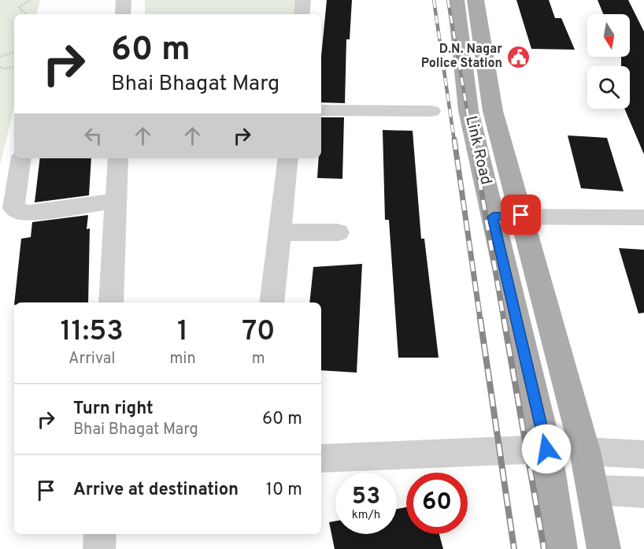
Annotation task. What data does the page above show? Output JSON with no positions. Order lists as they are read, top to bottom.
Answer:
{
  "streets": {
    "main road": ["Link Road"]
  },
  "places": {
    "public building": ["D.N. Nagar Police Station"]
  },
  "north": "bottom",
  "page": {
    "turn": ["60 m", "Bhai Bhagat Marg"],
    "eta": [
      "11:53",
      "Arrival",
      "1",
      "min",
      "70",
      "m"
    ],
    "list": [
      {
        "name": "Turn right",
        "note": "Bhai Bhagat Marg",
        "value": "60 m"
      },
      {
        "name": "Arrive at destination",
        "value": "10 m"
      }
    ],
    "speed": "53 km/h",
    "limit": "60"
  }
}
